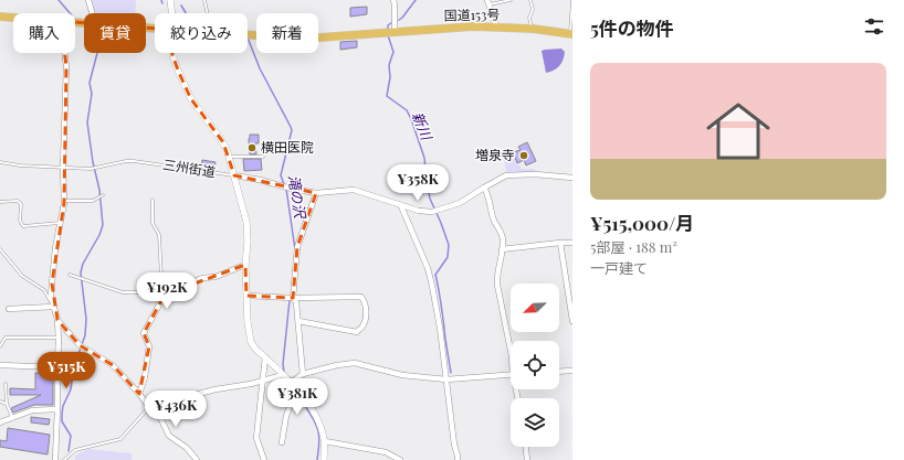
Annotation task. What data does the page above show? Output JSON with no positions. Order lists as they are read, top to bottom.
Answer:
{
  "streets": {
    "highway": ["国道153号"],
    "street": ["三州街道"]
  },
  "water": ["新川", "滝の沢"],
  "places": ["横田医院", "増泉寺"],
  "north": "bottom left",
  "page": {
    "heading": "5件の物件",
    "chip": [
      "購入",
      "賃貸",
      "絞り込み",
      "新着"
    ],
    "list": [
      {
        "name": "¥515,000/月",
        "note": "5部屋 · 188 m² · 一戸建て"
      }
    ],
    "price": [
      "¥358K",
      "¥192K",
      "¥515K",
      "¥381K",
      "¥436K"
    ]
  }
}
